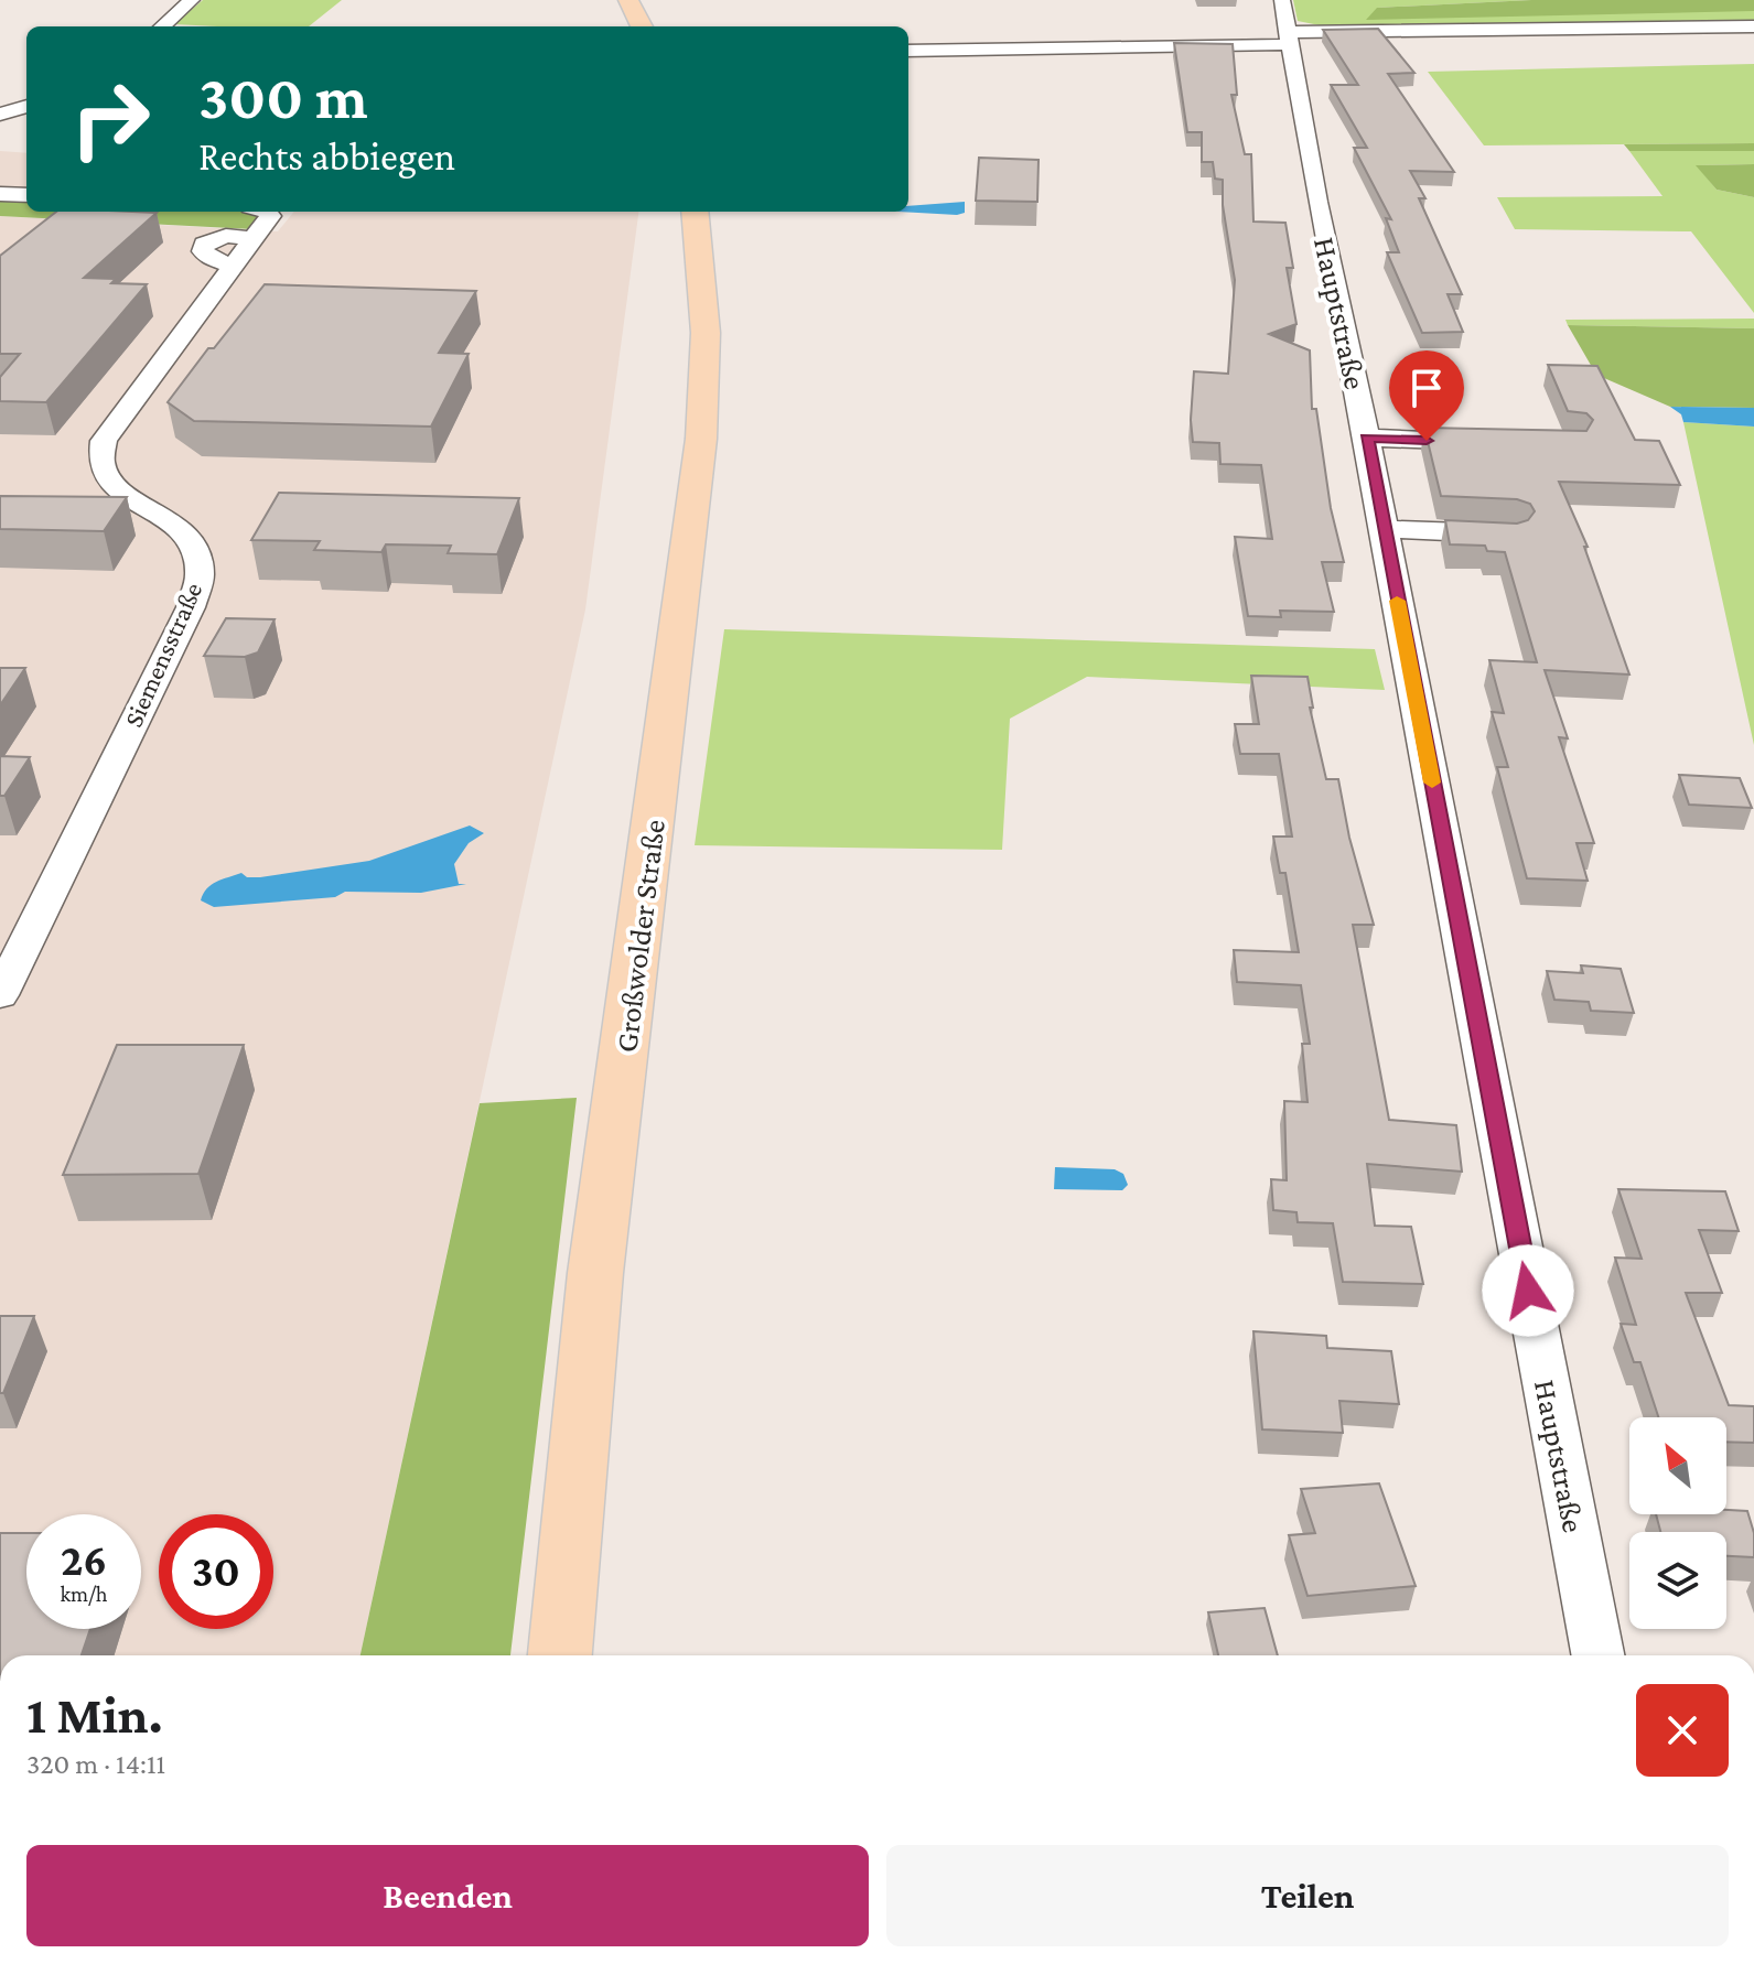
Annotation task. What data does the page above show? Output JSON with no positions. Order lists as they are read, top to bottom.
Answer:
{
  "streets": {
    "main road": ["Großwolder Straße"],
    "street": ["Hauptstraße", "Siemensstraße"]
  },
  "north": "top left",
  "page": {
    "turn": ["300 m", "Rechts abbiegen"],
    "speed": "26 km/h",
    "limit": "30",
    "heading": ["1 Min.", "320 m · 14:11"],
    "buttons": ["Beenden", "Teilen"]
  }
}
